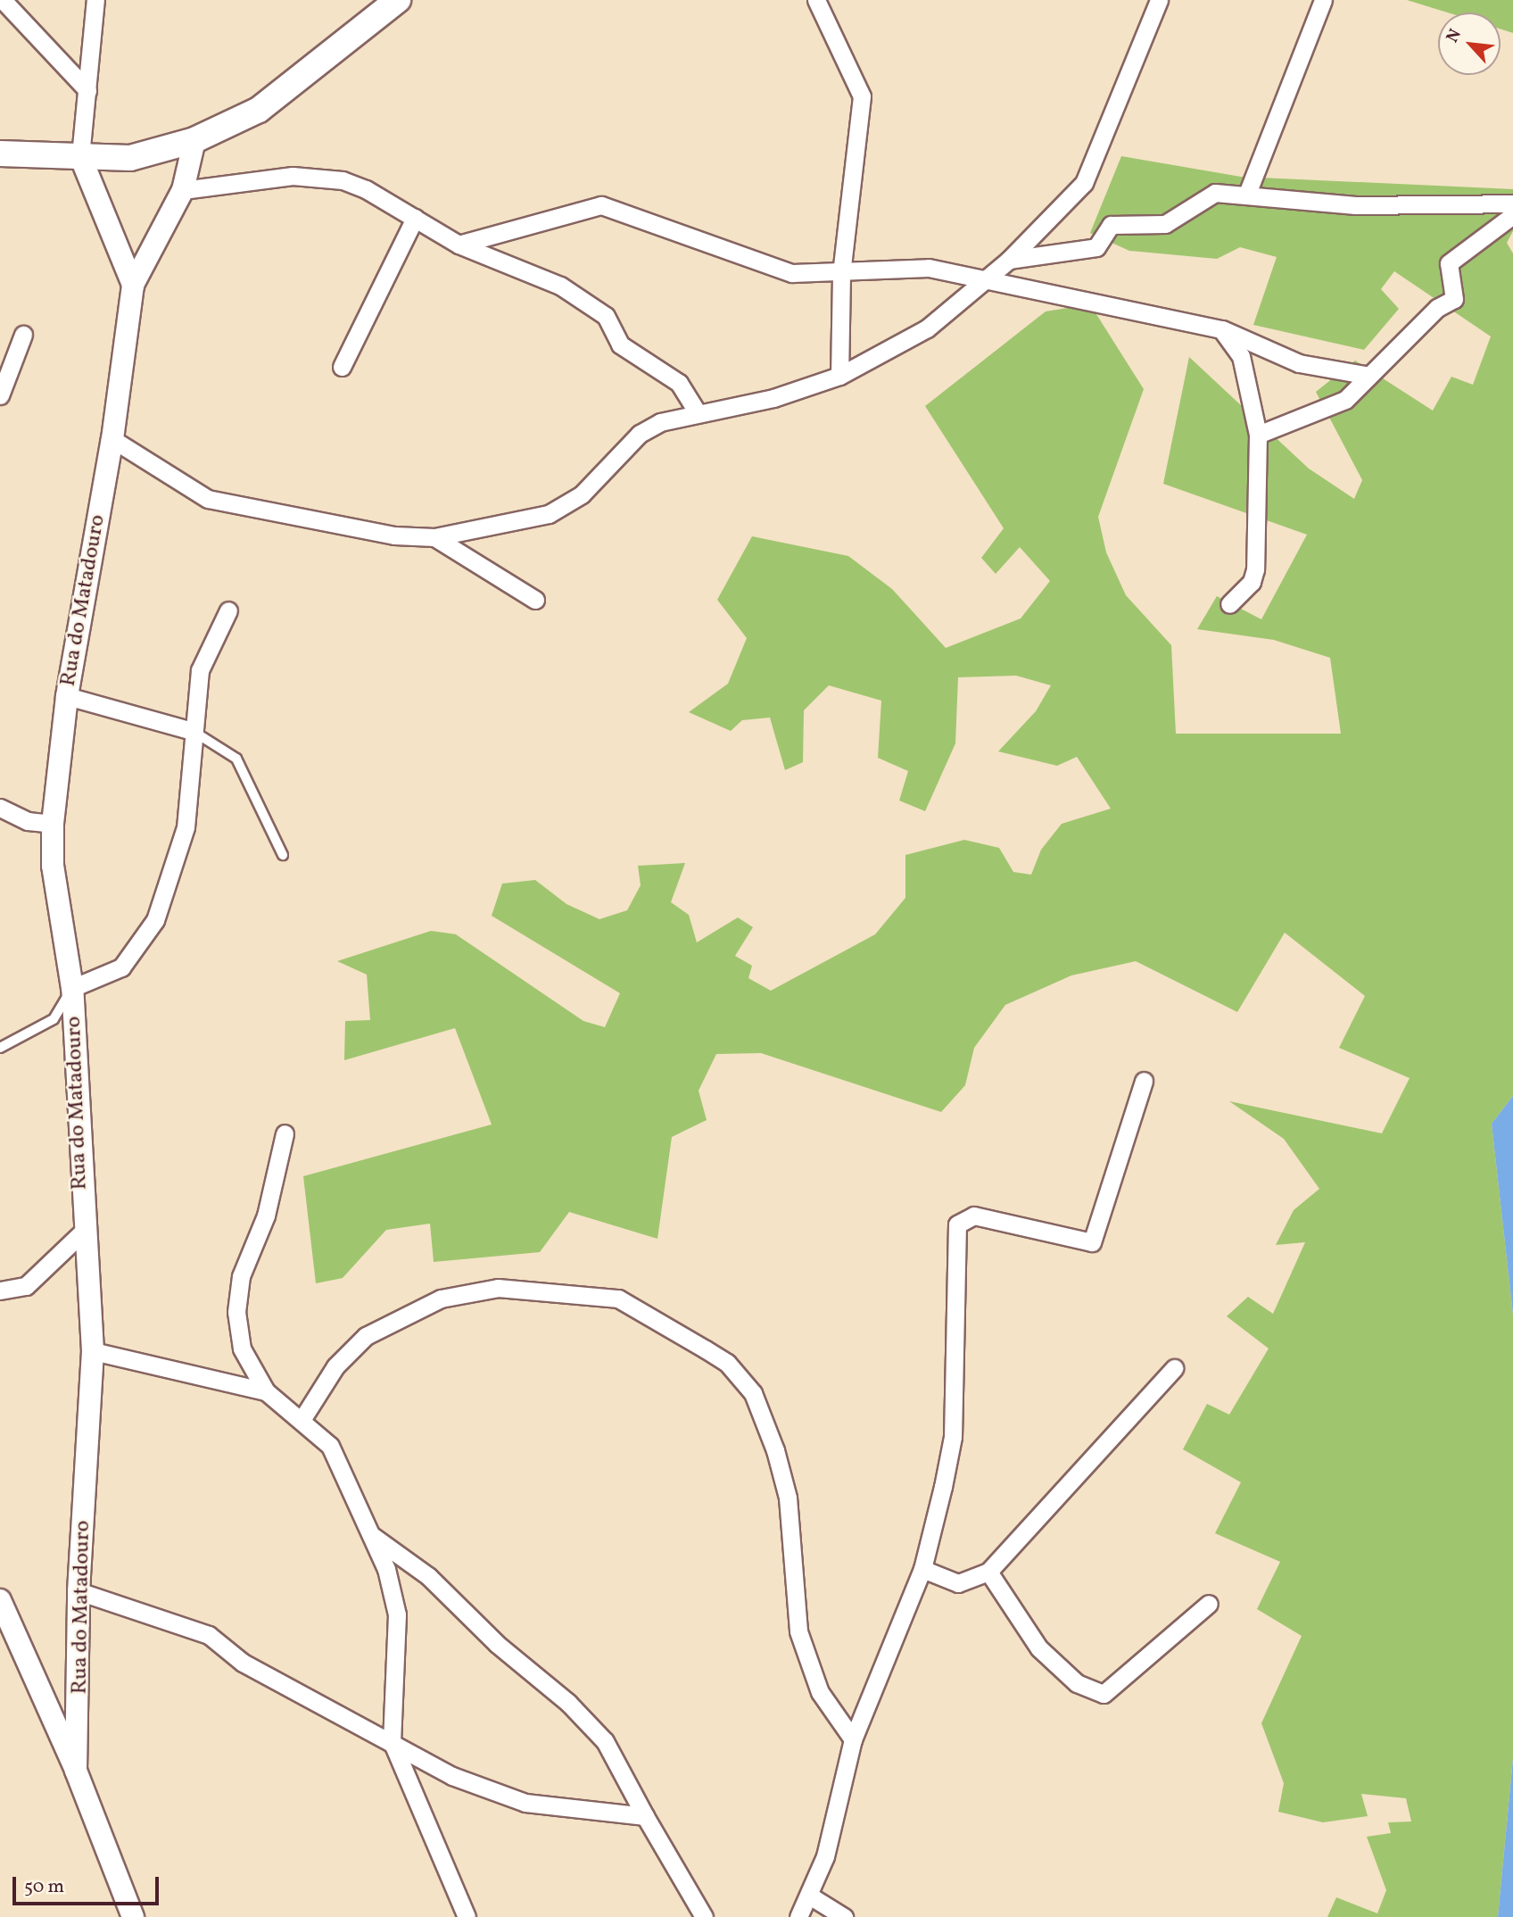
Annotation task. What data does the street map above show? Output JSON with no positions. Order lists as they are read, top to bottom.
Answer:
{
  "streets": {
    "street": ["Rua do Matadouro"]
  },
  "scale_bar": "50 m",
  "north": "top left"
}
